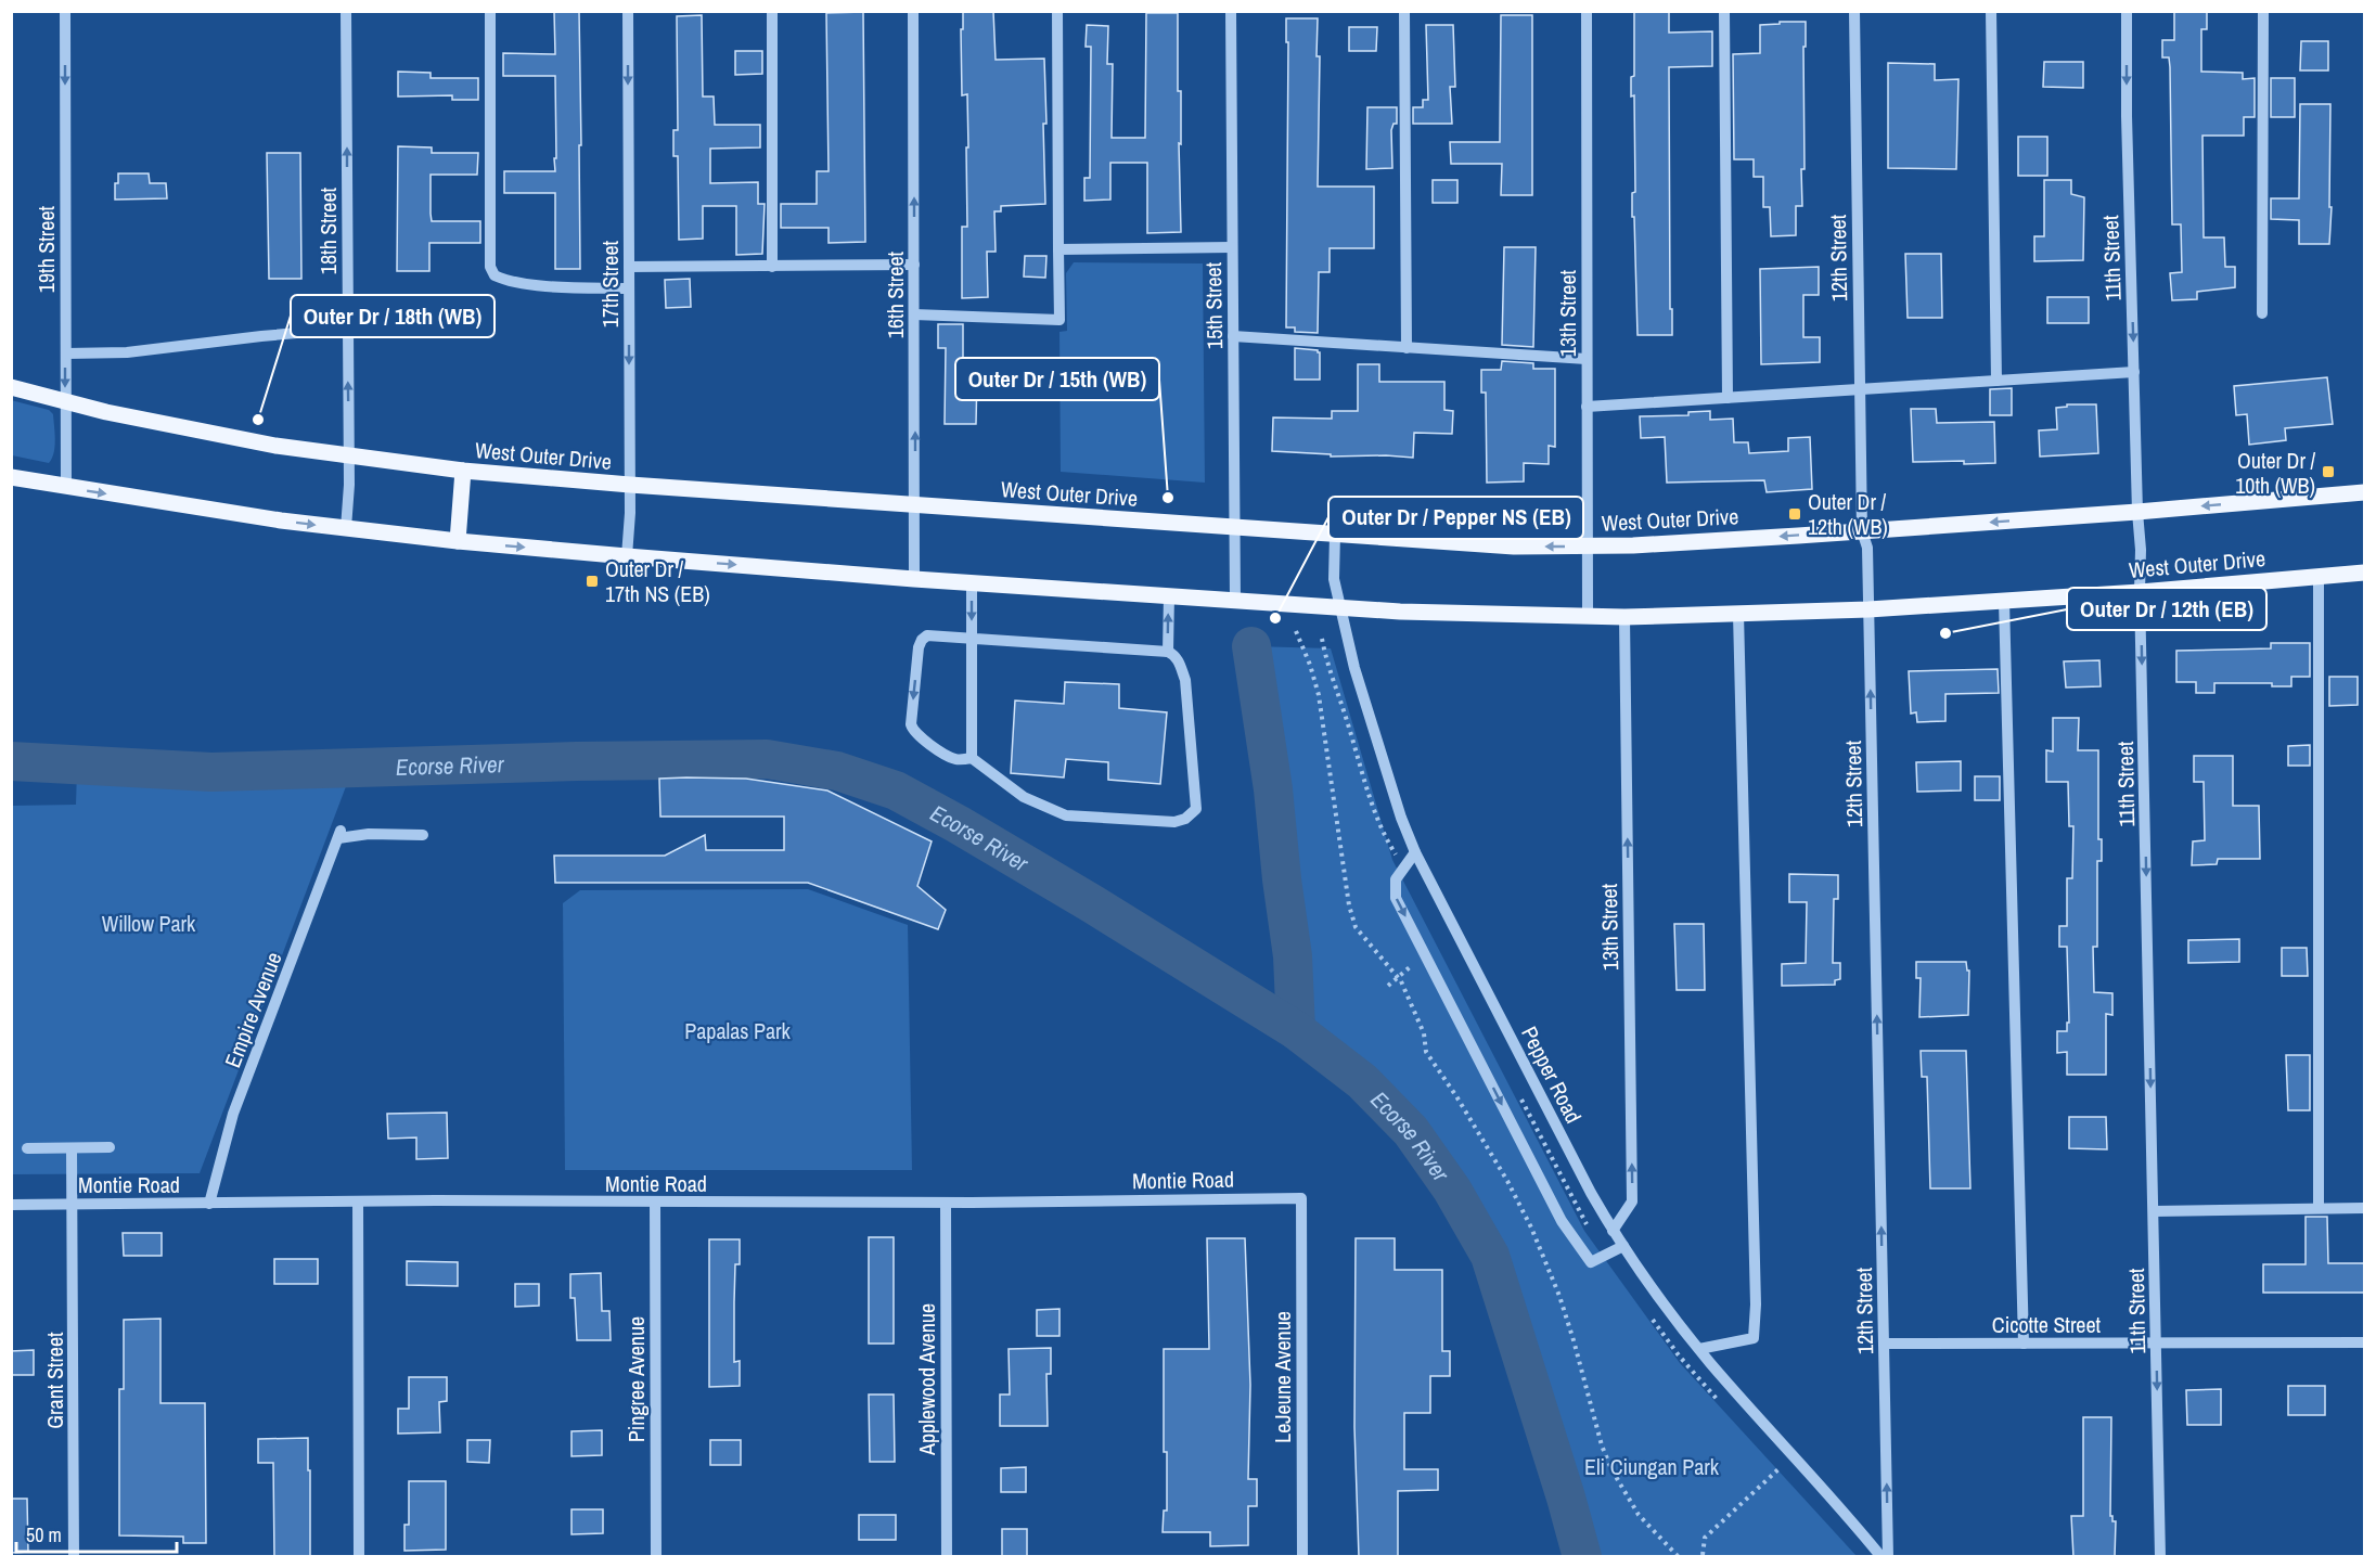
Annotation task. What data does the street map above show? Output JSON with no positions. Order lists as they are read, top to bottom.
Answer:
{
  "streets": {
    "main road": ["West Outer Drive"],
    "street": [
      "18th Street",
      "19th Street",
      "12th Street",
      "11th Street",
      "17th Street",
      "16th Street",
      "15th Street",
      "13th Street",
      "Empire Avenue",
      "Pepper Road",
      "Montie Road",
      "Cicotte Street",
      "LeJeune Avenue",
      "Pingree Avenue",
      "Applewood Avenue",
      "Grant Street"
    ]
  },
  "crossings": [
    ["18th Street", "West Outer Drive"],
    ["19th Street", "West Outer Drive"],
    ["12th Street", "West Outer Drive"],
    ["12th Street", "Cicotte Street"],
    ["11th Street", "West Outer Drive"],
    ["11th Street", "Cicotte Street"],
    ["17th Street", "West Outer Drive"],
    ["16th Street", "West Outer Drive"],
    ["15th Street", "West Outer Drive"],
    ["13th Street", "West Outer Drive"],
    ["13th Street", "Pepper Road"],
    ["West Outer Drive", "Pepper Road"],
    ["Empire Avenue", "Montie Road"],
    ["Montie Road", "LeJeune Avenue"],
    ["Montie Road", "Pingree Avenue"],
    ["Montie Road", "Applewood Avenue"],
    ["Montie Road", "Grant Street"]
  ],
  "one_way": [
    "18th Street",
    "19th Street",
    "12th Street",
    "11th Street",
    "17th Street",
    "16th Street",
    "13th Street"
  ],
  "water": ["Ecorse River"],
  "parks": ["Willow Park", "Papalas Park", "Eli Ciungan Park"],
  "places": {
    "other": [
      "Outer Dr / 18th (WB)",
      "Outer Dr / 15th (WB)",
      "Outer Dr / Pepper NS (EB)",
      "Outer Dr / 12th (EB)"
    ],
    "transit": ["Outer Dr / 10th (WB)", "Outer Dr / 12th (WB)", "Outer Dr / 17th NS (EB)"]
  },
  "scale_bar": "50 m"
}
